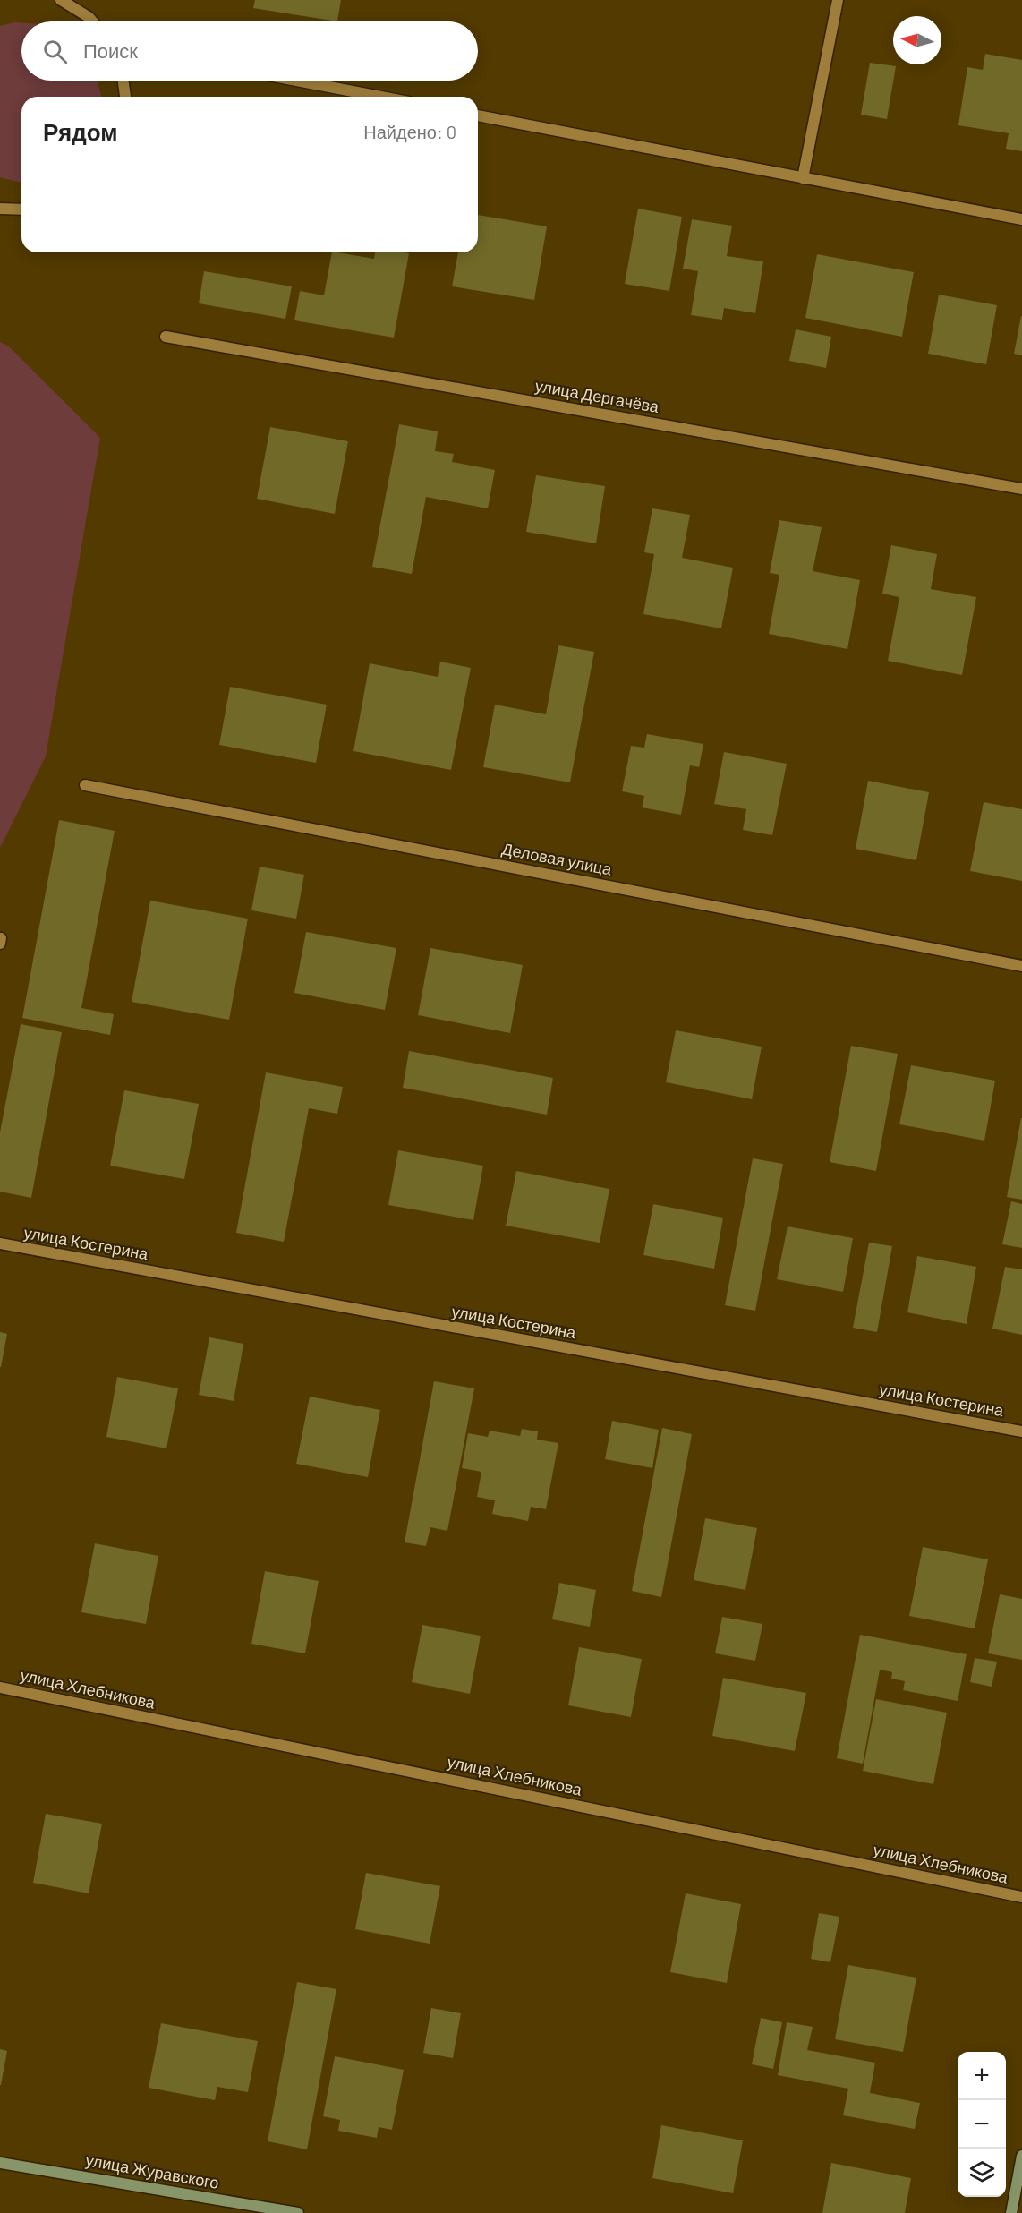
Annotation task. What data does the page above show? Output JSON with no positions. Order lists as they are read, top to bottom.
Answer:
{
  "streets": {
    "street": [
      "улица Дергачёва",
      "Деловая улица",
      "улица Костерина",
      "улица Хлебникова",
      "улица Журавского"
    ]
  },
  "north": "left",
  "page": {
    "search": "Поиск",
    "heading": ["Рядом", "Найдено: 0"],
    "map_buttons": ["+", "−"]
  }
}
